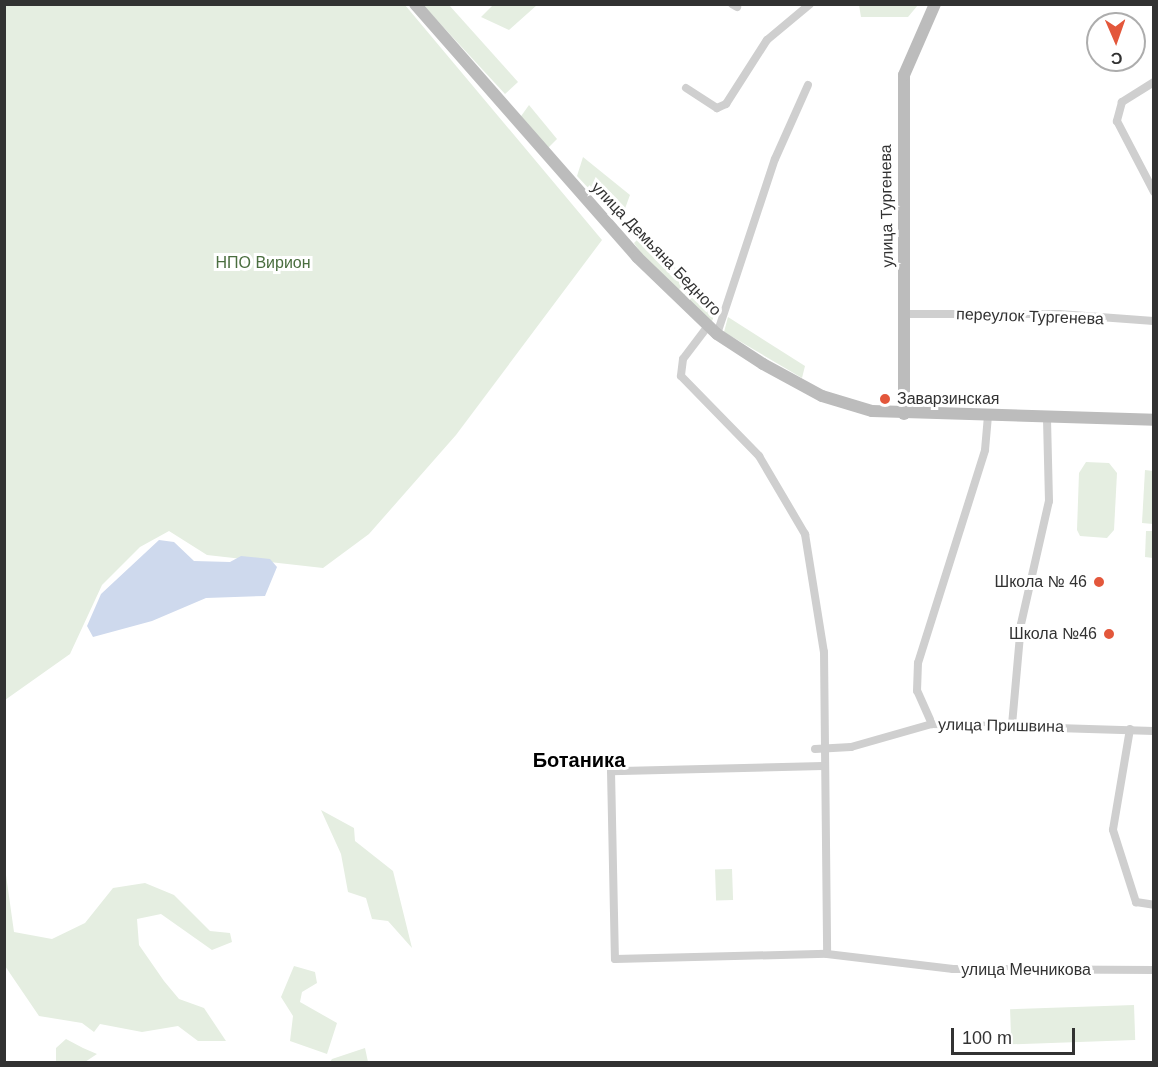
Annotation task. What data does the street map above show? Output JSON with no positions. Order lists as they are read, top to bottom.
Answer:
{
  "streets": {
    "street": [
      "улица Тургенева",
      "улица Демьяна Бедного",
      "переулок Тургенева",
      "улица Пришвина",
      "улица Мечникова"
    ]
  },
  "crossings": [
    ["улица Тургенева", "улица Демьяна Бедного"],
    ["улица Тургенева", "переулок Тургенева"]
  ],
  "districts": ["Ботаника"],
  "parks": ["НПО Вирион"],
  "places": ["Заварзинская", "Школа № 46", "Школа №46"],
  "scale_bar": "100 m",
  "north": "bottom"
}
